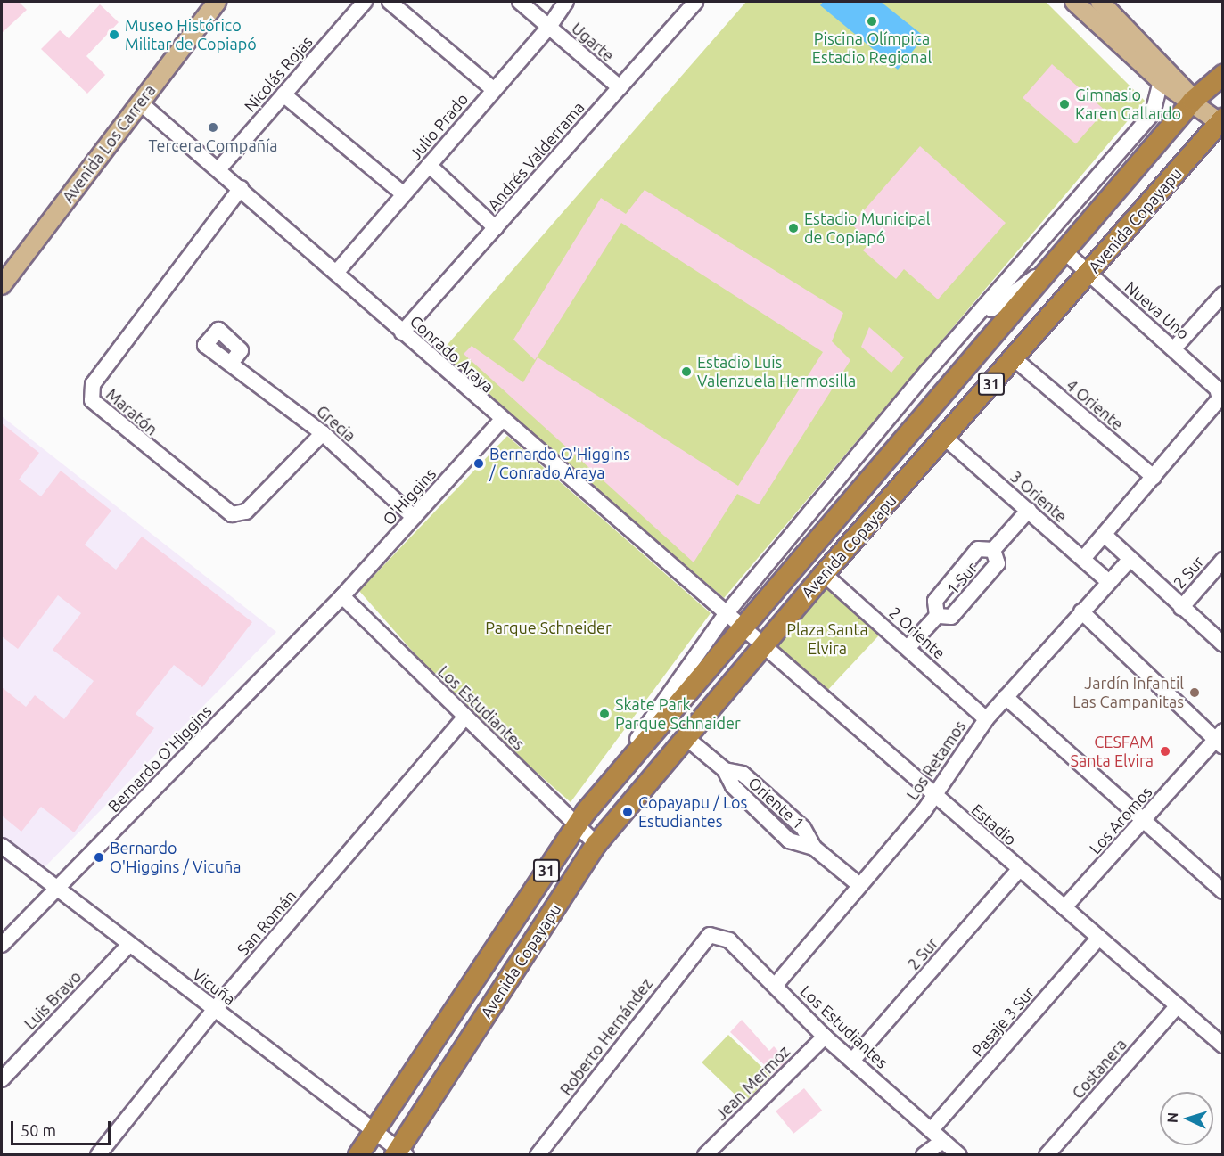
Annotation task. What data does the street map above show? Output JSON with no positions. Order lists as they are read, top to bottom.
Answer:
{
  "streets": {
    "highway": ["Avenida Copayapu", "31"],
    "main road": ["Avenida Los Carrera"],
    "street": [
      "Ugarte",
      "Nicolás Rojas",
      "Julio Prado",
      "Andrés Valderrama",
      "Nueva Uno",
      "Conrado Araya",
      "4 Oriente",
      "Maratón",
      "Grecia",
      "O'Higgins",
      "3 Oriente",
      "2 Sur",
      "1 Sur",
      "2 Oriente",
      "Los Estudiantes",
      "Bernardo O'Higgins",
      "Los Retamos",
      "Oriente 1",
      "Los Aromos",
      "Estadio",
      "San Román",
      "Vicuña",
      "Luis Bravo",
      "Pasaje 3 Sur",
      "Roberto Hernández",
      "Costanera",
      "Jean Mermoz"
    ]
  },
  "crossings": [
    ["Ugarte", "Julio Prado"],
    ["Ugarte", "Andrés Valderrama"],
    ["Nicolás Rojas", "Conrado Araya"],
    ["Julio Prado", "Conrado Araya"],
    ["Avenida Los Carrera", "Conrado Araya"],
    ["Andrés Valderrama", "Conrado Araya"],
    ["Avenida Copayapu", "Nueva Uno"],
    ["Avenida Copayapu", "Conrado Araya"],
    ["Avenida Copayapu", "4 Oriente"],
    ["Avenida Copayapu", "3 Oriente"],
    ["Avenida Copayapu", "2 Oriente"],
    ["Avenida Copayapu", "Los Estudiantes"],
    ["Avenida Copayapu", "Oriente 1"],
    ["Avenida Copayapu", "Estadio"],
    ["Avenida Copayapu", "Vicuña"],
    ["Conrado Araya", "Maratón"],
    ["Conrado Araya", "O'Higgins"],
    ["Conrado Araya", "Estadio"],
    ["Maratón", "Grecia"],
    ["Grecia", "O'Higgins"],
    ["O'Higgins", "Los Estudiantes"],
    ["O'Higgins", "Bernardo O'Higgins"],
    ["3 Oriente", "1 Sur"],
    ["3 Oriente", "Los Retamos"],
    ["2 Sur", "Los Estudiantes"],
    ["2 Sur", "Estadio"],
    ["1 Sur", "2 Oriente"],
    ["2 Oriente", "Los Retamos"],
    ["Los Estudiantes", "Bernardo O'Higgins"],
    ["Los Estudiantes", "Los Retamos"],
    ["Los Estudiantes", "San Román"],
    ["Los Estudiantes", "Pasaje 3 Sur"],
    ["Los Estudiantes", "Roberto Hernández"],
    ["Los Estudiantes", "Jean Mermoz"],
    ["Bernardo O'Higgins", "Vicuña"],
    ["Los Retamos", "Oriente 1"],
    ["Los Retamos", "Estadio"],
    ["Los Aromos", "Estadio"],
    ["Estadio", "Pasaje 3 Sur"],
    ["Estadio", "Costanera"],
    ["San Román", "Vicuña"],
    ["Vicuña", "Luis Bravo"]
  ],
  "parks": ["Parque Schneider", "Plaza Santa Elvira"],
  "places": [
    "Piscina Olímpica Estadio Regional",
    "Museo Histórico Militar de Copiapó",
    "Gimnasio Karen Gallardo",
    "Tercera Compañía",
    "Estadio Municipal de Copiapó",
    "Estadio Luis Valenzuela Hermosilla",
    "Bernardo O'Higgins / Conrado Araya",
    "Jardín Infantil Las Campanitas",
    "Skate Park Parque Schnaider",
    "CESFAM Santa Elvira",
    "Copayapu / Los Estudiantes",
    "Bernardo O'Higgins / Vicuña"
  ],
  "scale_bar": "50 m",
  "north": "left"
}
